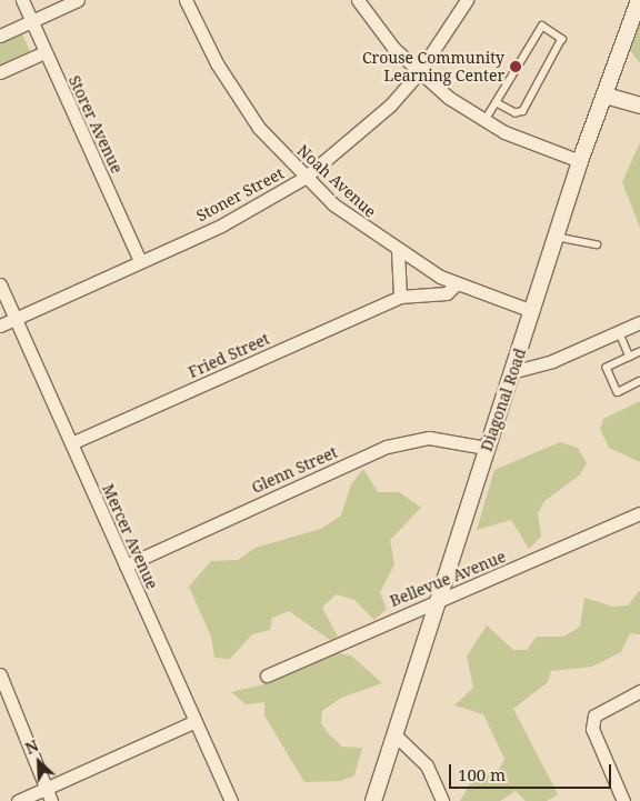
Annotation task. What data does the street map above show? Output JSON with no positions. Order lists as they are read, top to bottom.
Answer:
{
  "streets": {
    "street": [
      "Storer Avenue",
      "Noah Avenue",
      "Stoner Street",
      "Fried Street",
      "Diagonal Road",
      "Glenn Street",
      "Mercer Avenue",
      "Bellevue Avenue"
    ]
  },
  "crossings": [
    ["Storer Avenue", "Stoner Street"],
    ["Noah Avenue", "Stoner Street"],
    ["Noah Avenue", "Fried Street"],
    ["Noah Avenue", "Diagonal Road"],
    ["Stoner Street", "Mercer Avenue"],
    ["Fried Street", "Mercer Avenue"],
    ["Diagonal Road", "Glenn Street"],
    ["Diagonal Road", "Bellevue Avenue"],
    ["Glenn Street", "Mercer Avenue"]
  ],
  "places": ["Crouse Community Learning Center"],
  "scale_bar": "100 m",
  "north": "top left"
}
